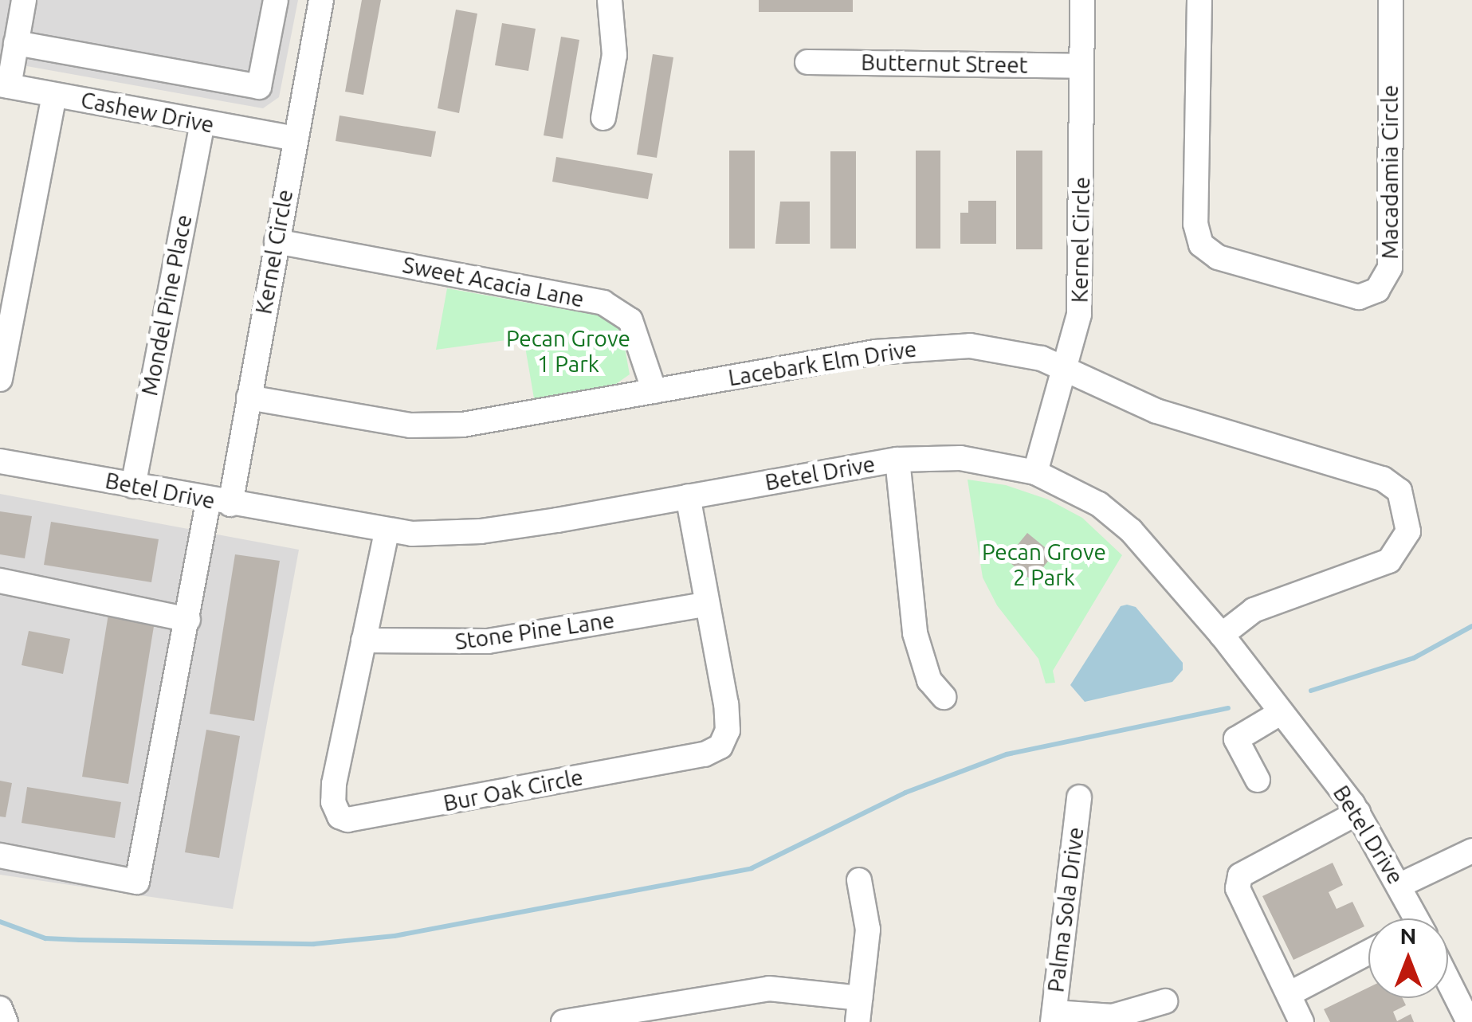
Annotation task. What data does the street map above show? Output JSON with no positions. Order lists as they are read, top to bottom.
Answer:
{
  "streets": {
    "street": [
      "Butternut Street",
      "Cashew Drive",
      "Macadamia Circle",
      "Kernel Circle",
      "Sweet Acacia Lane",
      "Mondel Pine Place",
      "Lacebark Elm Drive",
      "Betel Drive",
      "Stone Pine Lane",
      "Bur Oak Circle",
      "Palma Sola Drive"
    ]
  },
  "crossings": [
    ["Butternut Street", "Kernel Circle"],
    ["Cashew Drive", "Kernel Circle"],
    ["Cashew Drive", "Mondel Pine Place"],
    ["Kernel Circle", "Sweet Acacia Lane"],
    ["Kernel Circle", "Lacebark Elm Drive"],
    ["Kernel Circle", "Betel Drive"],
    ["Sweet Acacia Lane", "Lacebark Elm Drive"],
    ["Mondel Pine Place", "Betel Drive"],
    ["Lacebark Elm Drive", "Betel Drive"],
    ["Betel Drive", "Bur Oak Circle"],
    ["Stone Pine Lane", "Bur Oak Circle"]
  ],
  "parks": ["Pecan Grove 1 Park", "Pecan Grove 2 Park"],
  "north": "top"
}
